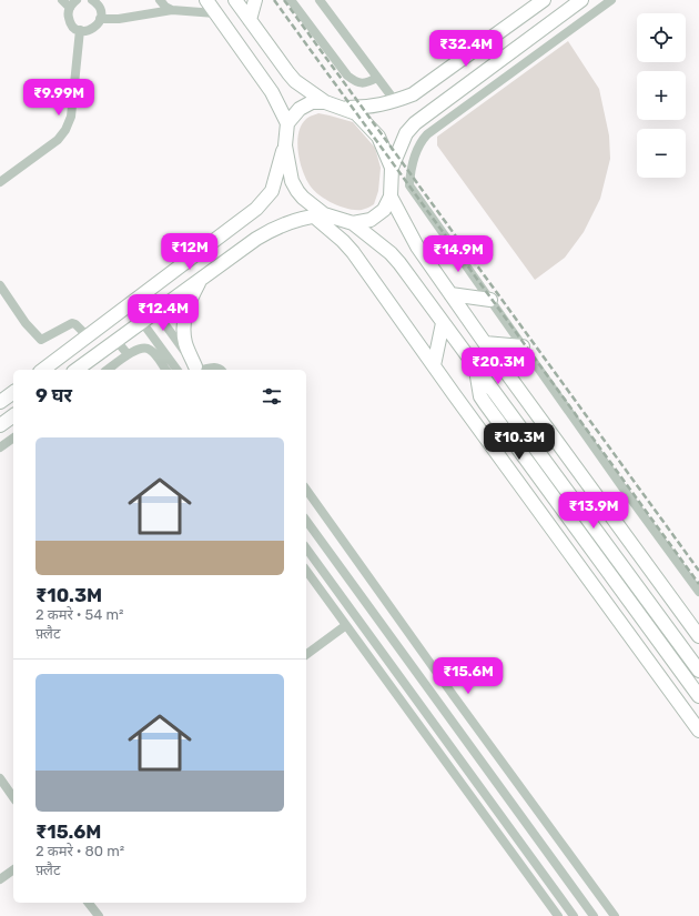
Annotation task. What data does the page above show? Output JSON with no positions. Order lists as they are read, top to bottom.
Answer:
{
  "page": {
    "map_buttons": ["+", "−"],
    "price": [
      "₹32.4M",
      "₹9.99M",
      "₹12M",
      "₹14.9M",
      "₹12.4M",
      "₹20.3M",
      "₹10.3M",
      "₹13.9M",
      "₹15.6M"
    ],
    "heading": "9 घर",
    "list": [
      {
        "name": "₹10.3M",
        "note": "2 कमरे · 54 m² · फ़्लैट"
      },
      {
        "name": "₹15.6M",
        "note": "2 कमरे · 80 m² · फ़्लैट"
      }
    ]
  }
}
